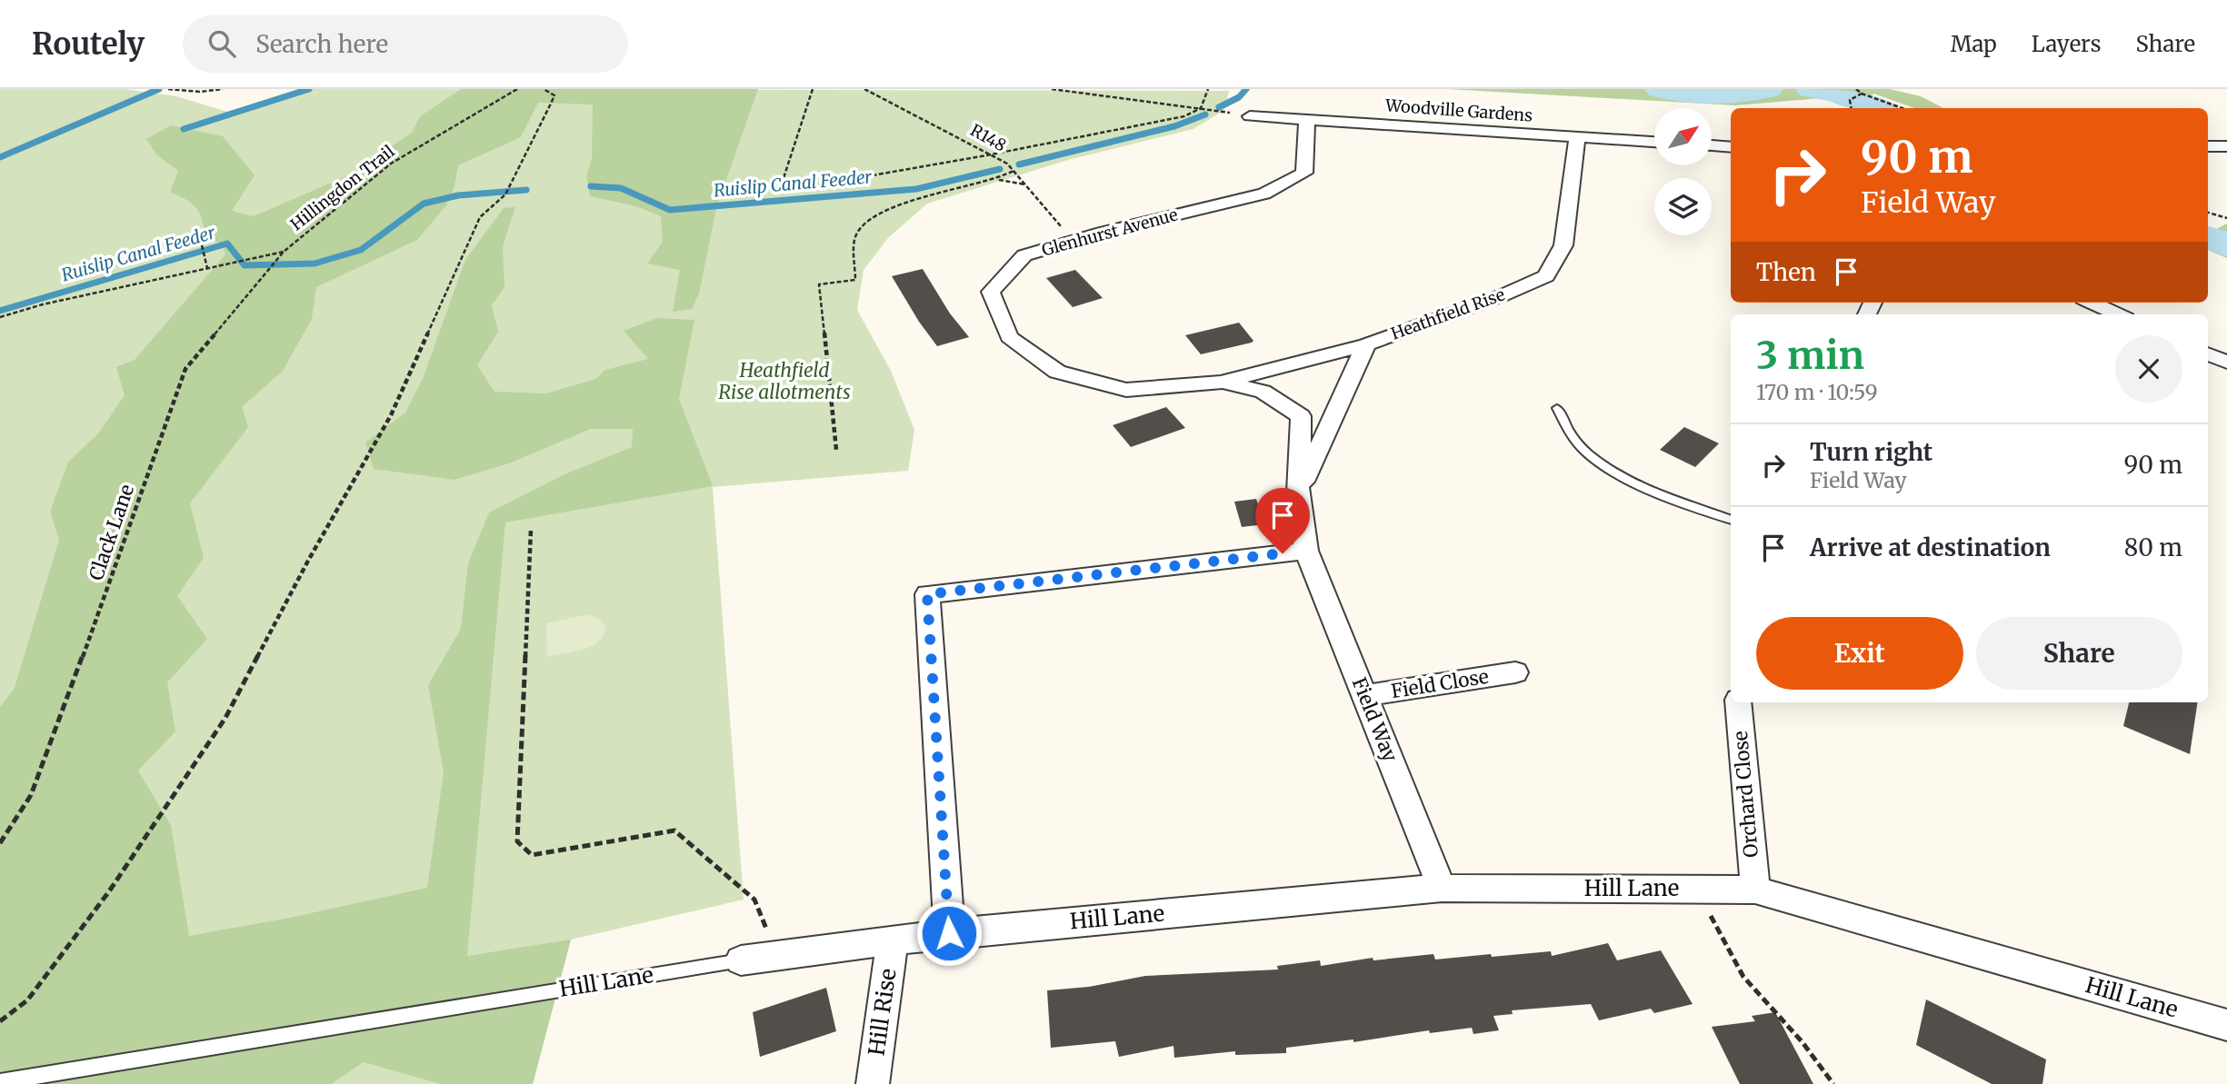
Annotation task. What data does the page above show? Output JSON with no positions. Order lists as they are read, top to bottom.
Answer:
{
  "streets": {
    "street": [
      "Woodville Gardens",
      "Glenhurst Avenue",
      "Heathfield Rise",
      "Field Close",
      "Field Way",
      "Orchard Close",
      "Hill Lane",
      "Hill Rise"
    ],
    "path": ["R148", "Hillingdon Trail", "Clack Lane"]
  },
  "crossings": [
    ["Woodville Gardens", "Glenhurst Avenue"],
    ["Woodville Gardens", "Heathfield Rise"],
    ["R148", "Glenhurst Avenue"],
    ["Hillingdon Trail", "Clack Lane"],
    ["Glenhurst Avenue", "Heathfield Rise"],
    ["Glenhurst Avenue", "Field Way"],
    ["Heathfield Rise", "Field Way"],
    ["Field Close", "Field Way"],
    ["Field Way", "Hill Lane"],
    ["Orchard Close", "Hill Lane"],
    ["Hill Lane", "Hill Rise"]
  ],
  "water": ["Ruislip Canal Feeder"],
  "parks": ["Heathfield Rise allotments"],
  "north": "top right",
  "page": {
    "header": "Routely",
    "search": "Search here",
    "nav": ["Map", "Layers", "Share"],
    "turn": ["90 m", "Field Way"],
    "then": "Then",
    "heading": ["3 min", "170 m · 10:59"],
    "list": [
      {
        "name": "Turn right",
        "note": "Field Way",
        "value": "90 m"
      },
      {
        "name": "Arrive at destination",
        "value": "80 m"
      }
    ],
    "buttons": ["Exit", "Share"]
  }
}
